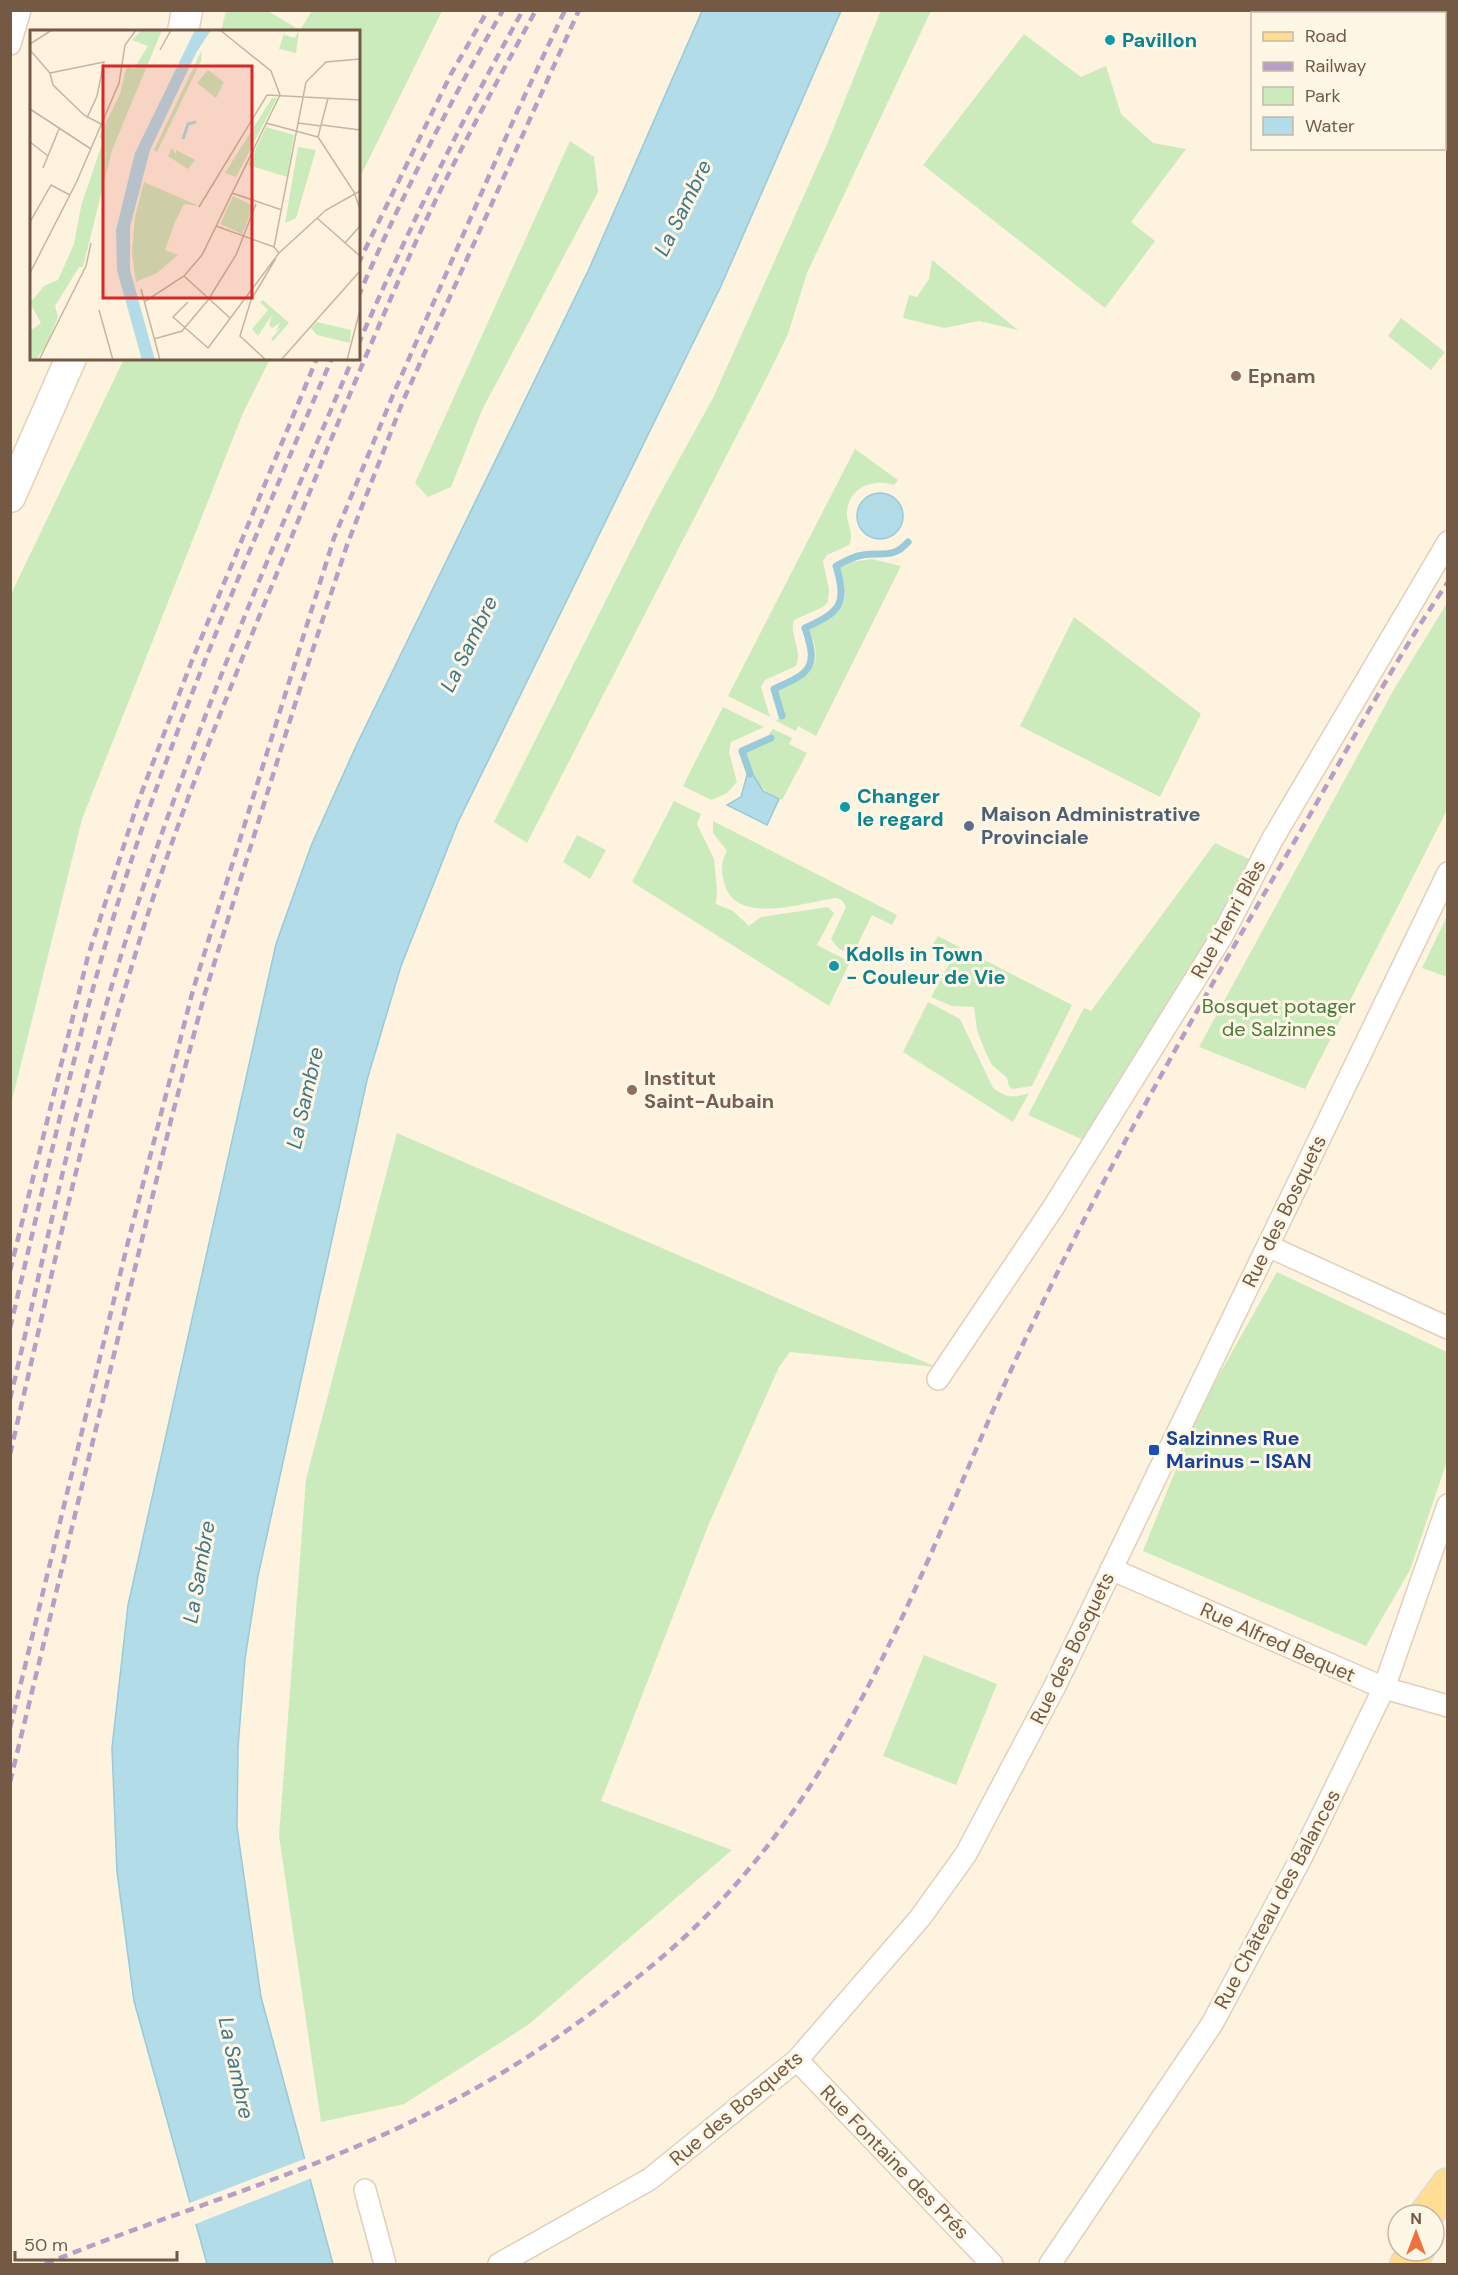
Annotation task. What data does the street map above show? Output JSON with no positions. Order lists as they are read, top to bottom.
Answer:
{
  "streets": {
    "street": [
      "Rue Henri Blès",
      "Rue des Bosquets",
      "Rue Alfred Bequet",
      "Rue Château des Balances",
      "Rue Fontaine des Prés"
    ]
  },
  "crossings": [
    ["Rue des Bosquets", "Rue Alfred Bequet"],
    ["Rue des Bosquets", "Rue Fontaine des Prés"],
    ["Rue Alfred Bequet", "Rue Château des Balances"]
  ],
  "water": ["La Sambre"],
  "parks": ["Bosquet potager de Salzinnes"],
  "places": {
    "other": [
      "Pavillon",
      "Epnam",
      "Changer le regard",
      "Maison Administrative Provinciale",
      "Kdolls in Town - Couleur de Vie",
      "Institut Saint-Aubain"
    ],
    "transit": ["Salzinnes Rue Marinus - ISAN"]
  },
  "legend": [
    "Road",
    "Railway",
    "Park",
    "Water"
  ],
  "scale_bar": "50 m",
  "north": "top"
}
